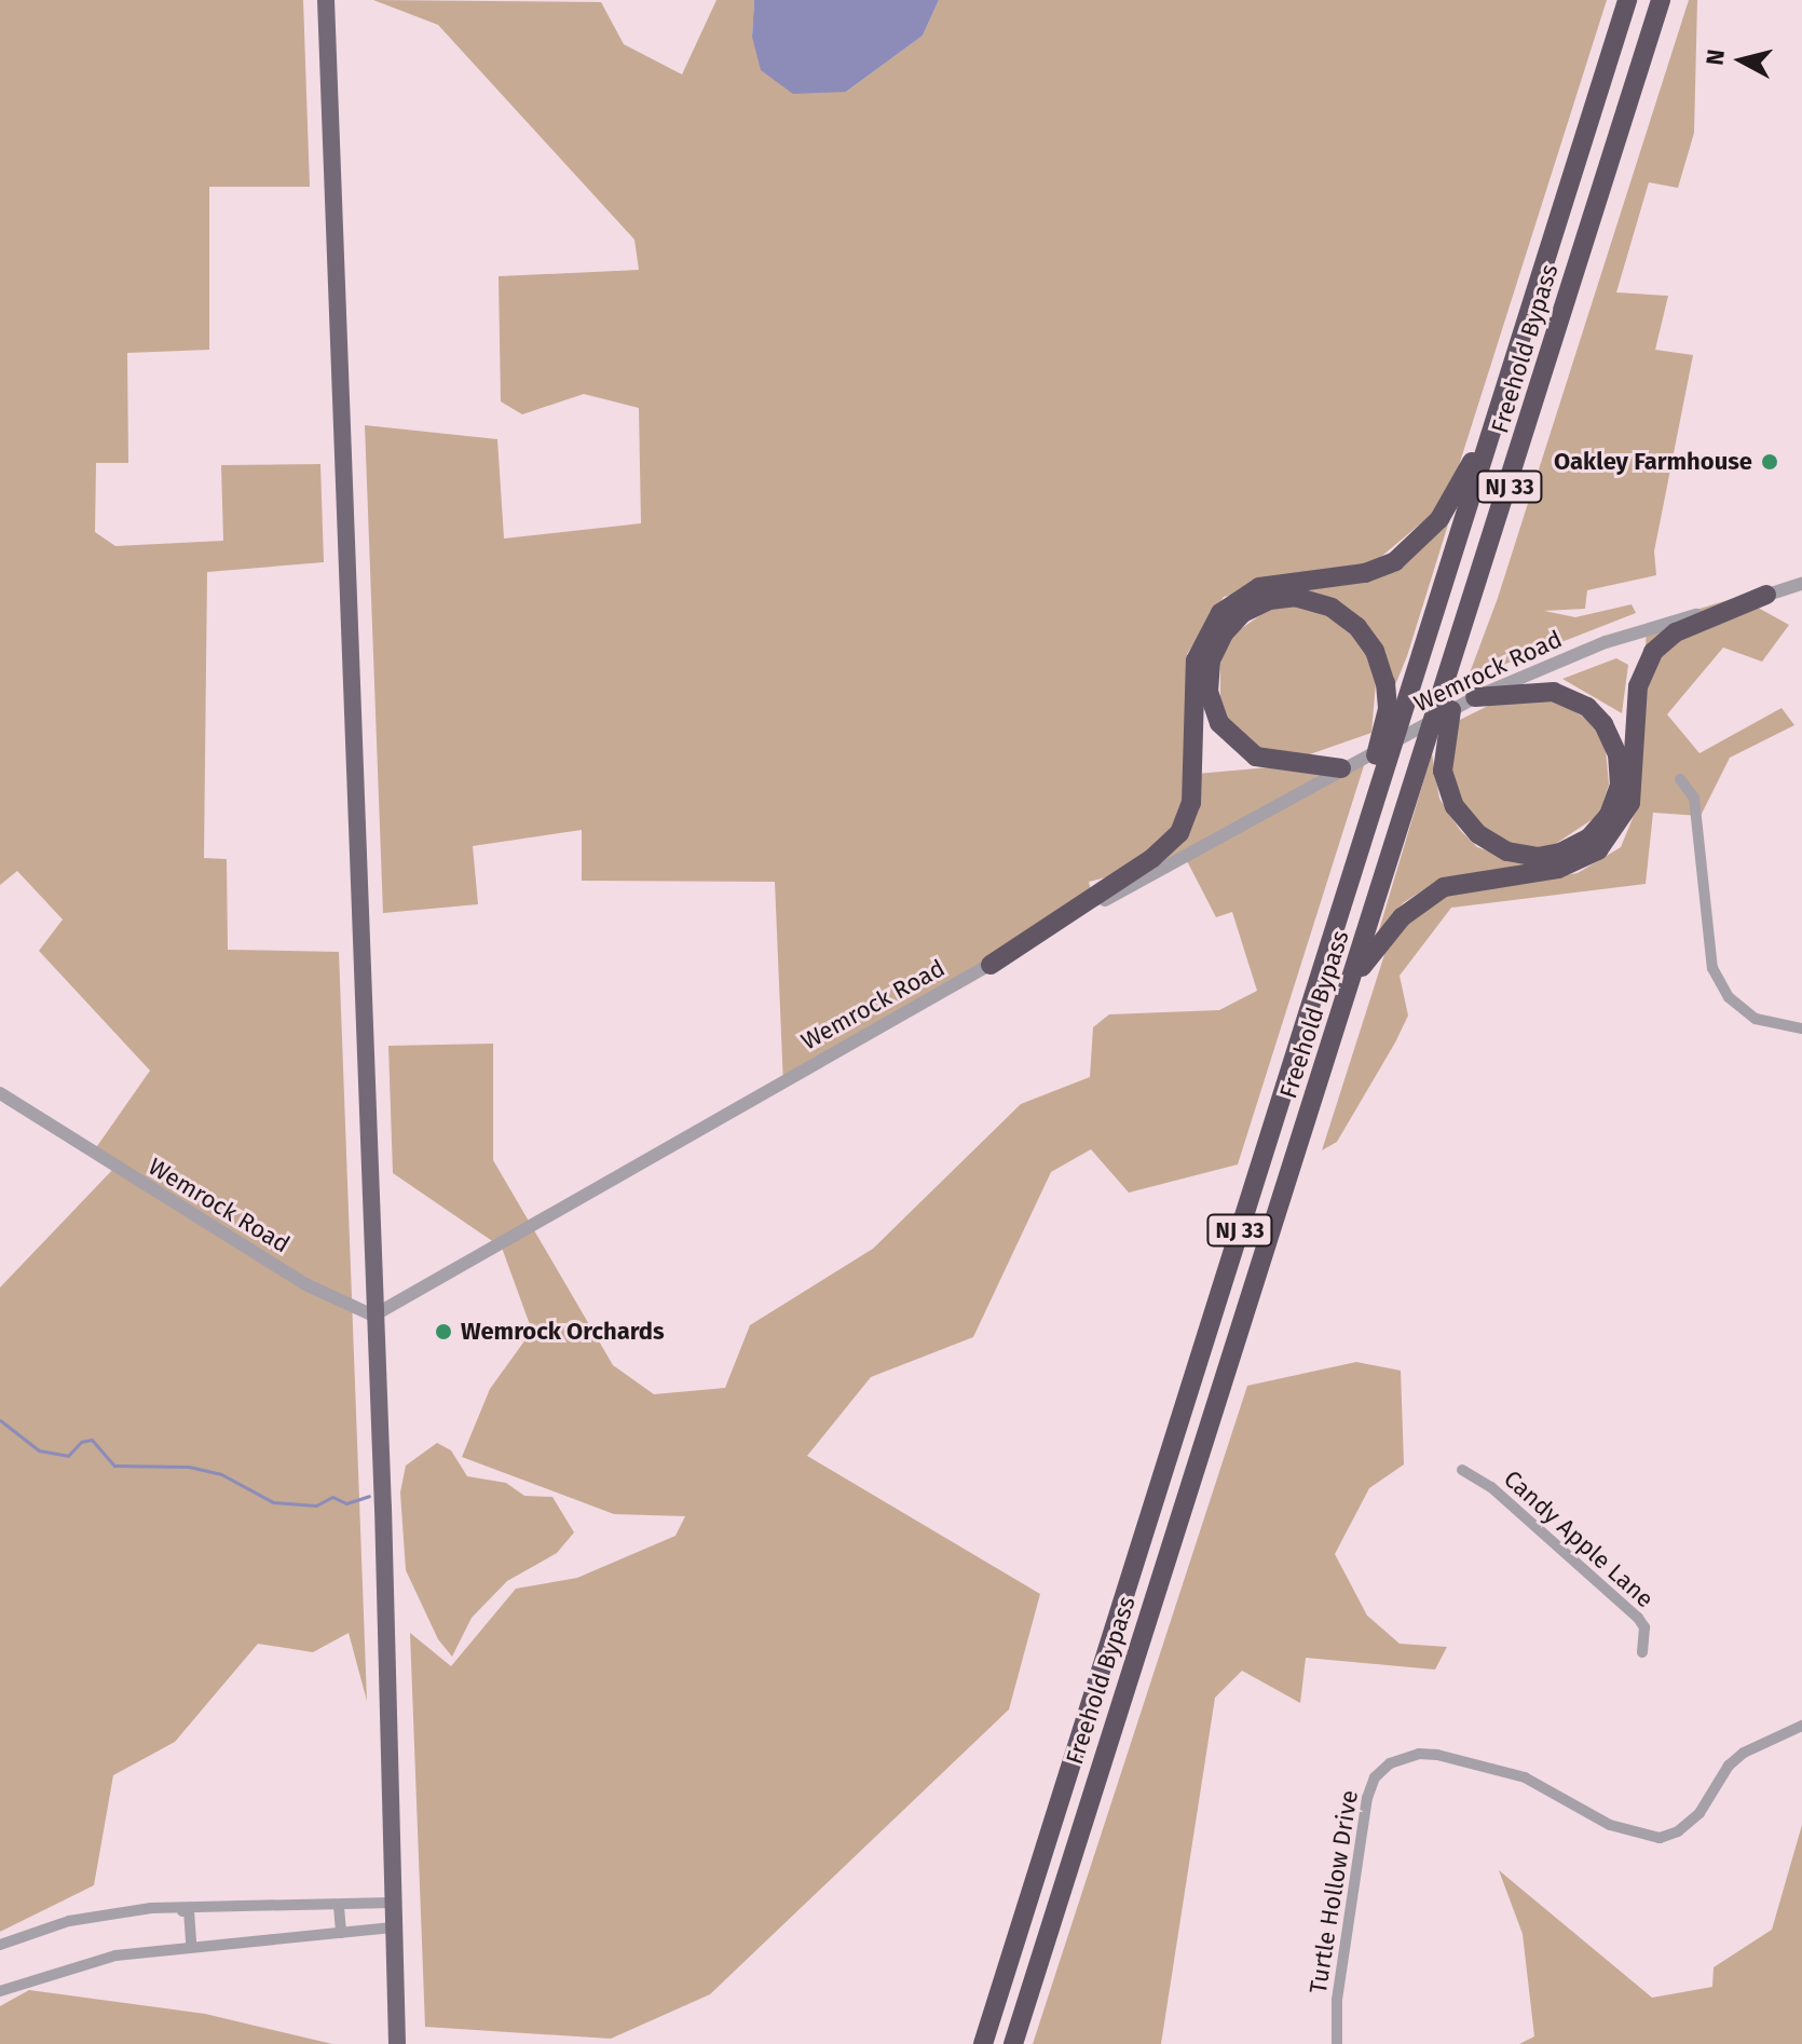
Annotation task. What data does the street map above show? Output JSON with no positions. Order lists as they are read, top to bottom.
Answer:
{
  "streets": {
    "highway": ["Freehold Bypass", "NJ 33"],
    "street": ["Wemrock Road", "Candy Apple Lane", "Turtle Hollow Drive"]
  },
  "places": ["Oakley Farmhouse", "Wemrock Orchards"],
  "north": "left"
}
